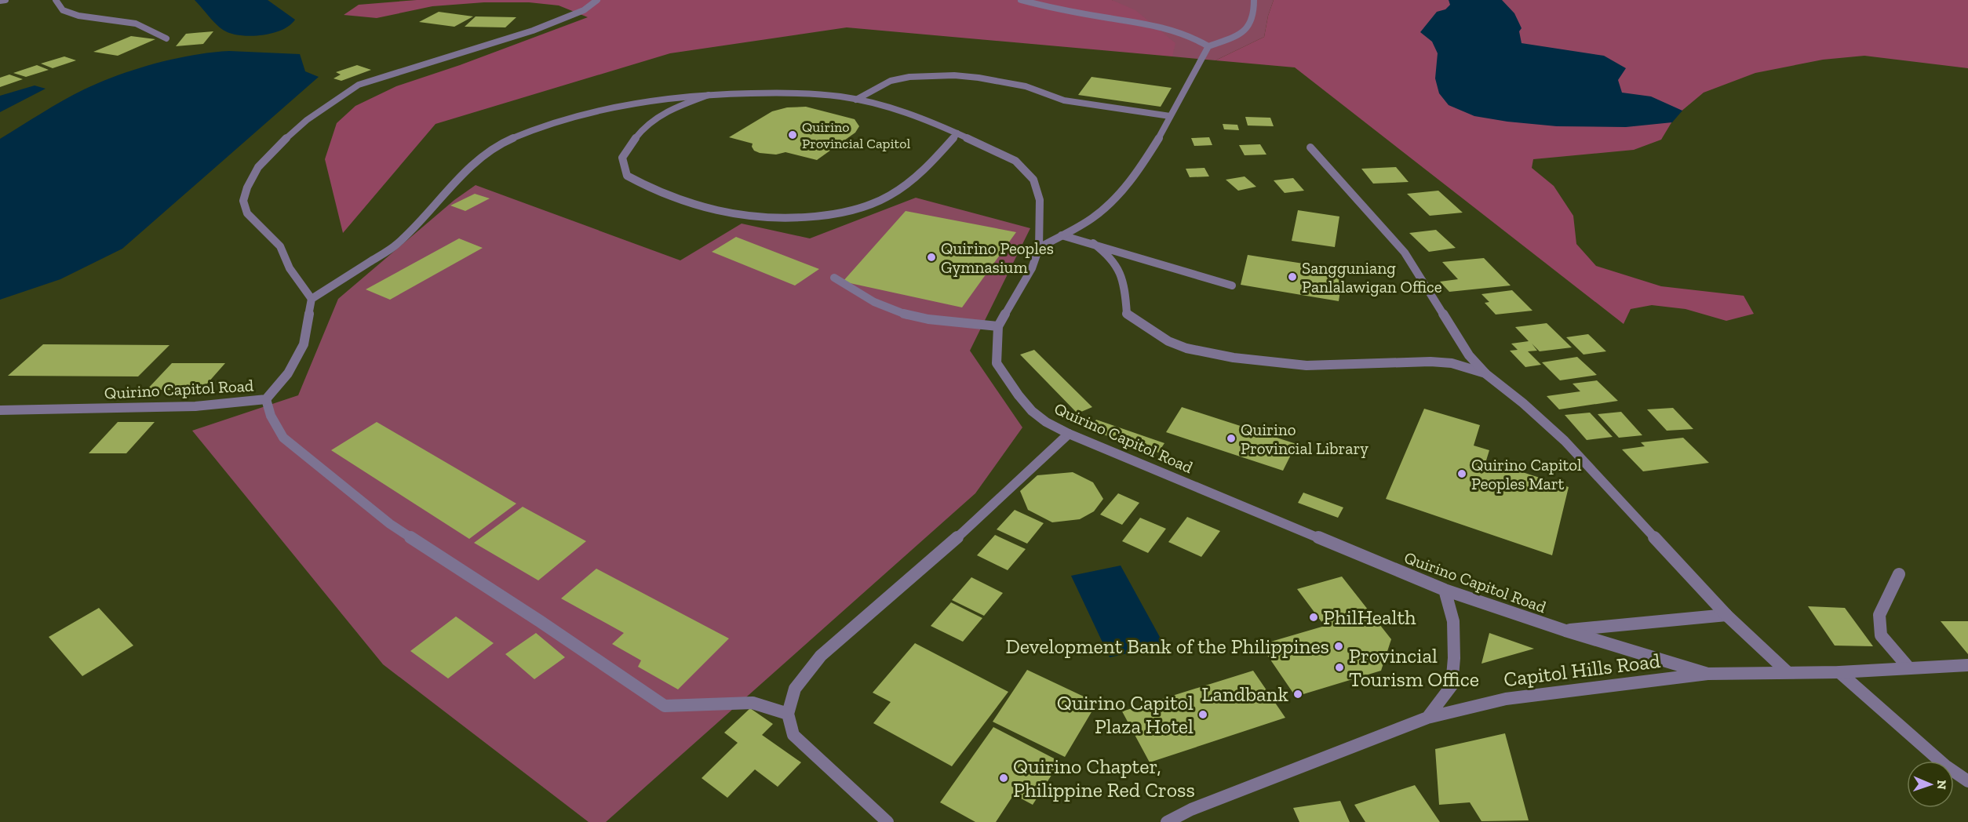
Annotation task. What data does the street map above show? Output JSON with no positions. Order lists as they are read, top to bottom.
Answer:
{
  "streets": {
    "street": ["Quirino Capitol Road", "Capitol Hills Road"]
  },
  "crossings": [
    ["Quirino Capitol Road", "Capitol Hills Road"]
  ],
  "places": [
    "Quirino Provincial Capitol",
    "Quirino Peoples Gymnasium",
    "Sangguniang Panlalawigan Office",
    "Quirino Provincial Library",
    "Quirino Capitol Peoples Mart",
    "PhilHealth",
    "Development Bank of the Philippines",
    "Provincial Tourism Office",
    "Landbank",
    "Quirino Capitol Plaza Hotel",
    "Quirino Chapter, Philippine Red Cross"
  ],
  "north": "right"
}
